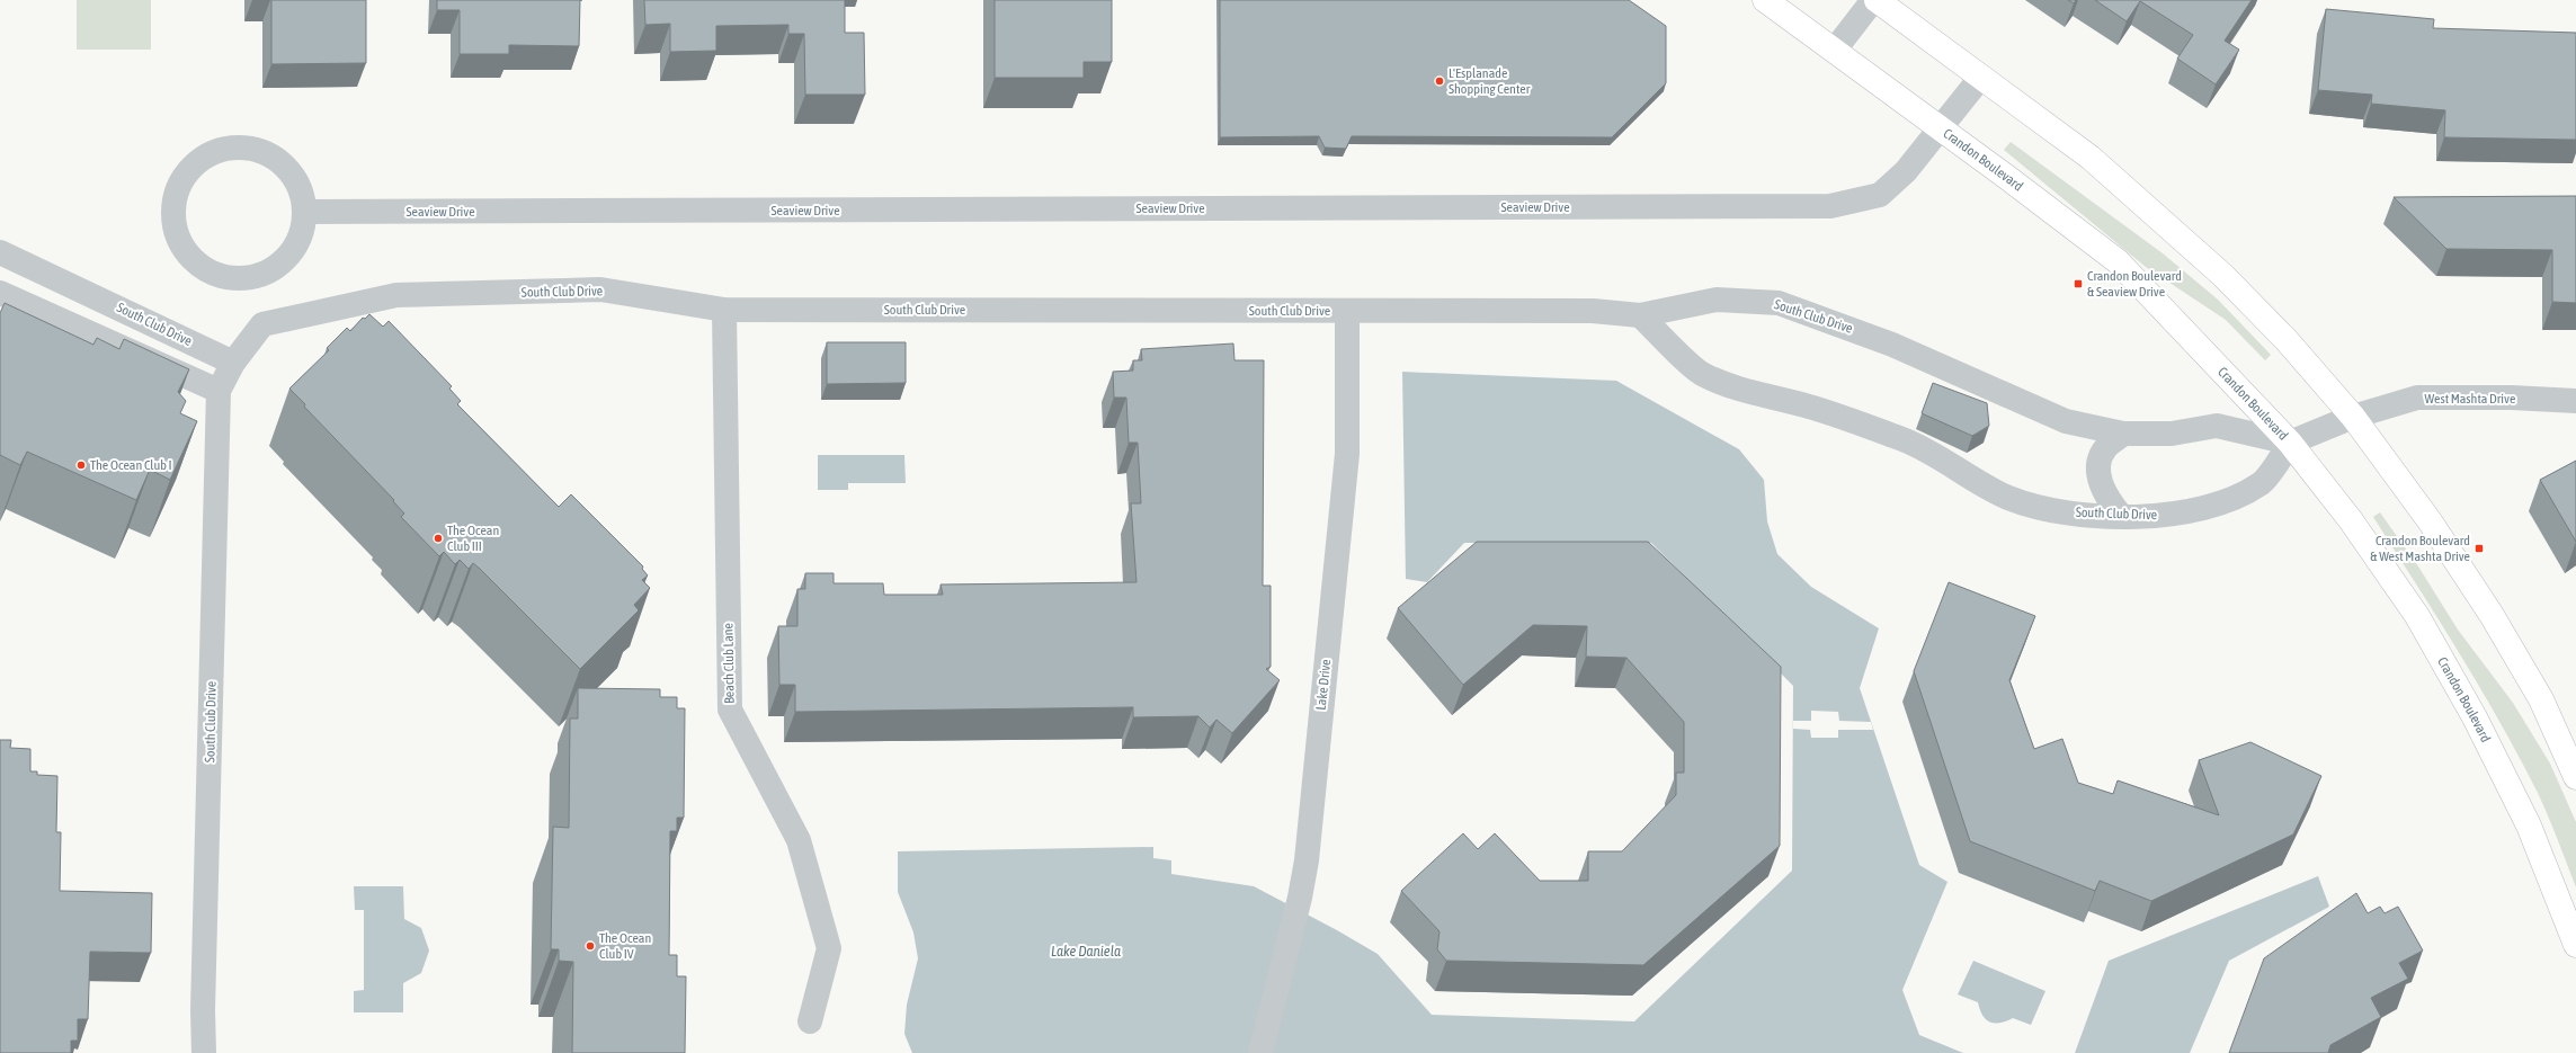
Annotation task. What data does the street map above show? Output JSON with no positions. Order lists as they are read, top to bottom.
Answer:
{
  "streets": {
    "main road": ["Crandon Boulevard"],
    "street": [
      "Seaview Drive",
      "South Club Drive",
      "West Mashta Drive",
      "Beach Club Lane",
      "Lake Drive"
    ]
  },
  "crossings": [
    ["Crandon Boulevard", "Seaview Drive"],
    ["Crandon Boulevard", "South Club Drive"],
    ["Crandon Boulevard", "West Mashta Drive"],
    ["South Club Drive", "West Mashta Drive"],
    ["South Club Drive", "Beach Club Lane"],
    ["South Club Drive", "Lake Drive"]
  ],
  "water": ["Lake Daniela"],
  "places": {
    "other": [
      "L'Esplanade Shopping Center",
      "The Ocean Club I",
      "The Ocean Club III",
      "The Ocean Club IV"
    ],
    "transit": ["Crandon Boulevard & Seaview Drive", "Crandon Boulevard & West Mashta Drive"]
  }
}
